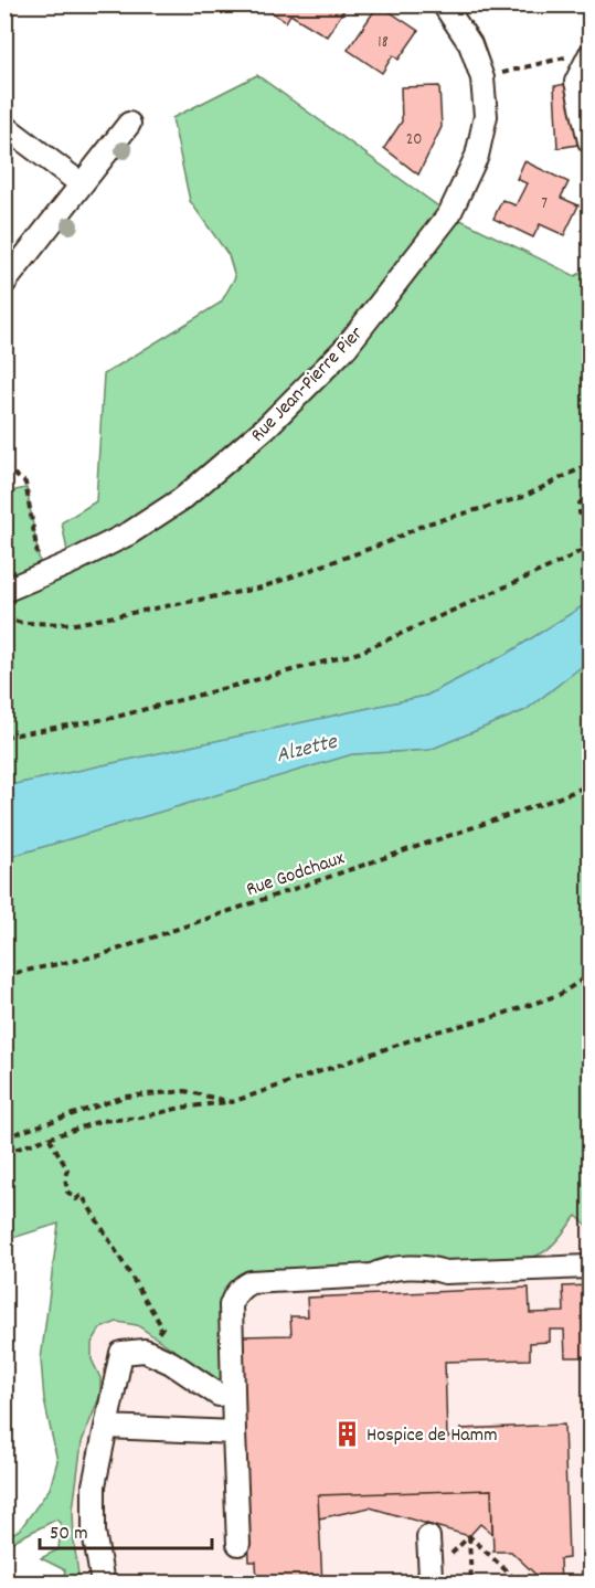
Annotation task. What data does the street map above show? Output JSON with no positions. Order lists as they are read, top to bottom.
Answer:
{
  "streets": {
    "street": ["Rue Jean-Pierre Pier"],
    "path": ["Rue Godchaux"]
  },
  "water": ["Alzette"],
  "places": {
    "building": ["Hospice de Hamm"]
  },
  "house_numbers": ["18", "20", "7"],
  "scale_bar": "50 m"
}
